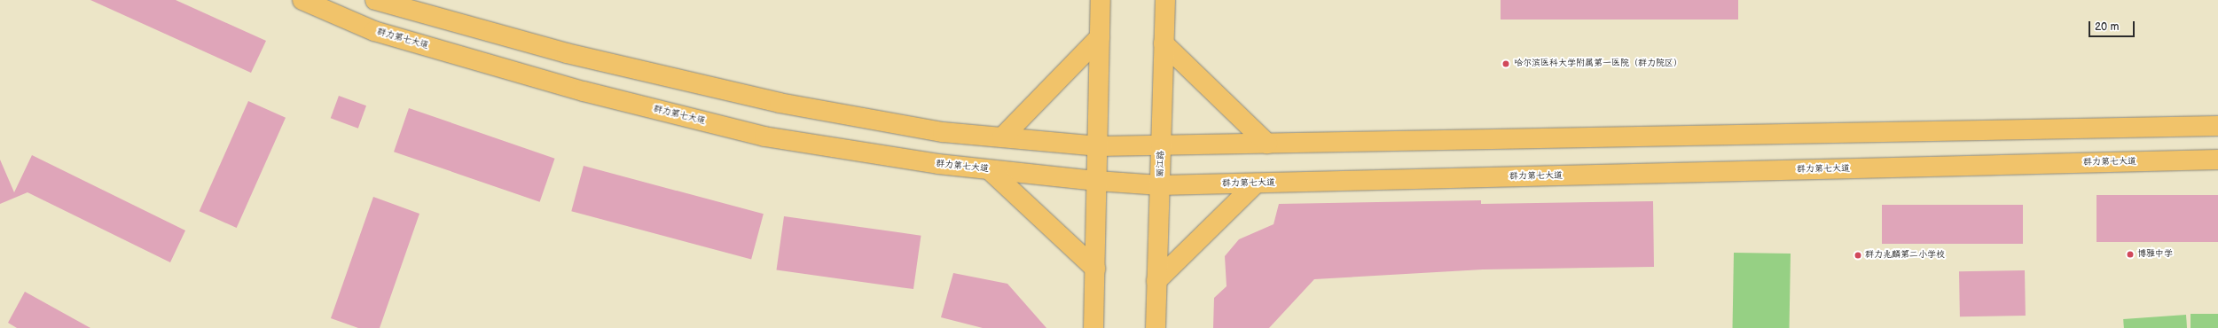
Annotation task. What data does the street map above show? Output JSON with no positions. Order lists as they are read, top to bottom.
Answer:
{
  "streets": {
    "main road": ["群力第七大道", "丽江路"]
  },
  "crossings": [
    ["群力第七大道", "丽江路"]
  ],
  "places": ["哈尔滨医科大学附属第一医院（群力院区）", "博雅中学", "群力兆麟第二小学校"],
  "scale_bar": "20 m"
}
